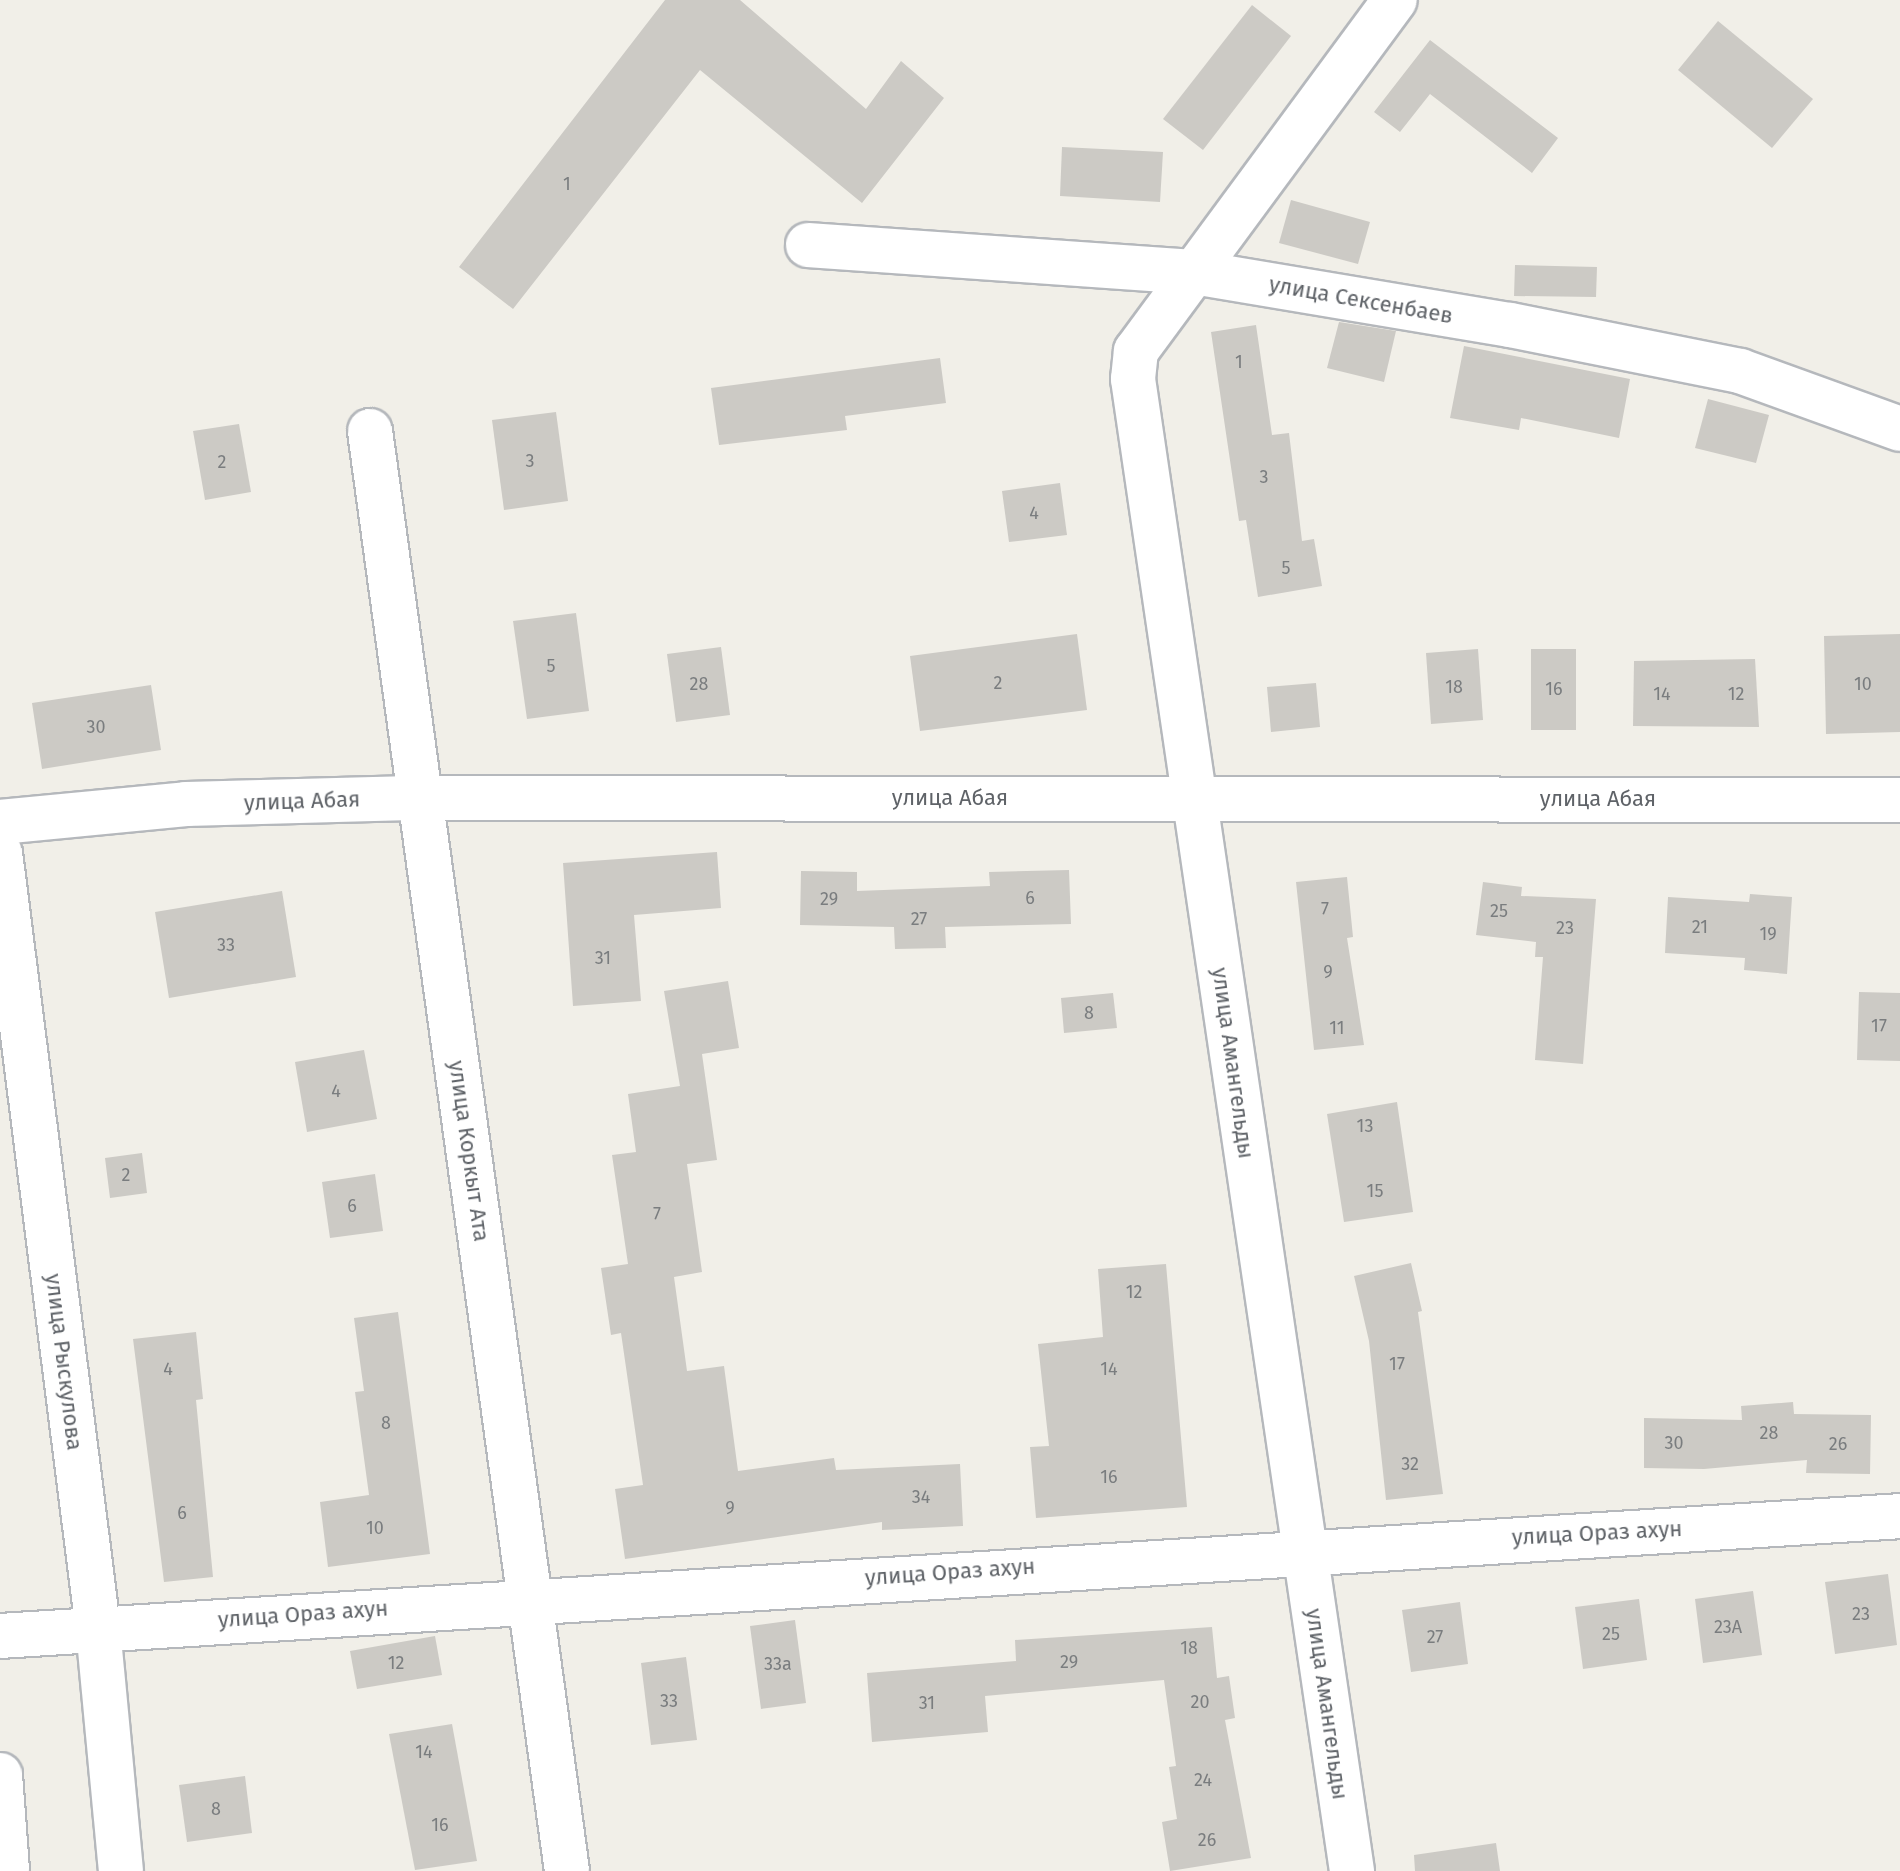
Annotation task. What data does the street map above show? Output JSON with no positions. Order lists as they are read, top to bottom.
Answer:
{
  "streets": {
    "street": [
      "улица Сексенбаев",
      "улица Абая",
      "улица Амангельды",
      "улица Коркыт Ата",
      "улица Рыскулова",
      "улица Ораз ахун"
    ]
  },
  "crossings": [
    ["улица Сексенбаев", "улица Амангельды"],
    ["улица Абая", "улица Амангельды"],
    ["улица Абая", "улица Коркыт Ата"],
    ["улица Амангельды", "улица Ораз ахун"],
    ["улица Коркыт Ата", "улица Ораз ахун"],
    ["улица Рыскулова", "улица Ораз ахун"]
  ],
  "house_numbers": [
    "1",
    "1",
    "3",
    "2",
    "3",
    "4",
    "5",
    "5",
    "2",
    "28",
    "10",
    "18",
    "16",
    "14",
    "12",
    "30",
    "6",
    "29",
    "7",
    "25",
    "27",
    "21",
    "23",
    "19",
    "33",
    "31",
    "9",
    "8",
    "17",
    "11",
    "4",
    "13",
    "2",
    "15",
    "6",
    "7",
    "12",
    "17",
    "4",
    "14",
    "8",
    "28",
    "30",
    "26",
    "32",
    "16",
    "34",
    "9",
    "6",
    "10",
    "23",
    "23А",
    "25",
    "27",
    "18",
    "29",
    "12",
    "33а",
    "33",
    "20",
    "31",
    "14",
    "24",
    "8",
    "16",
    "26"
  ]
}
